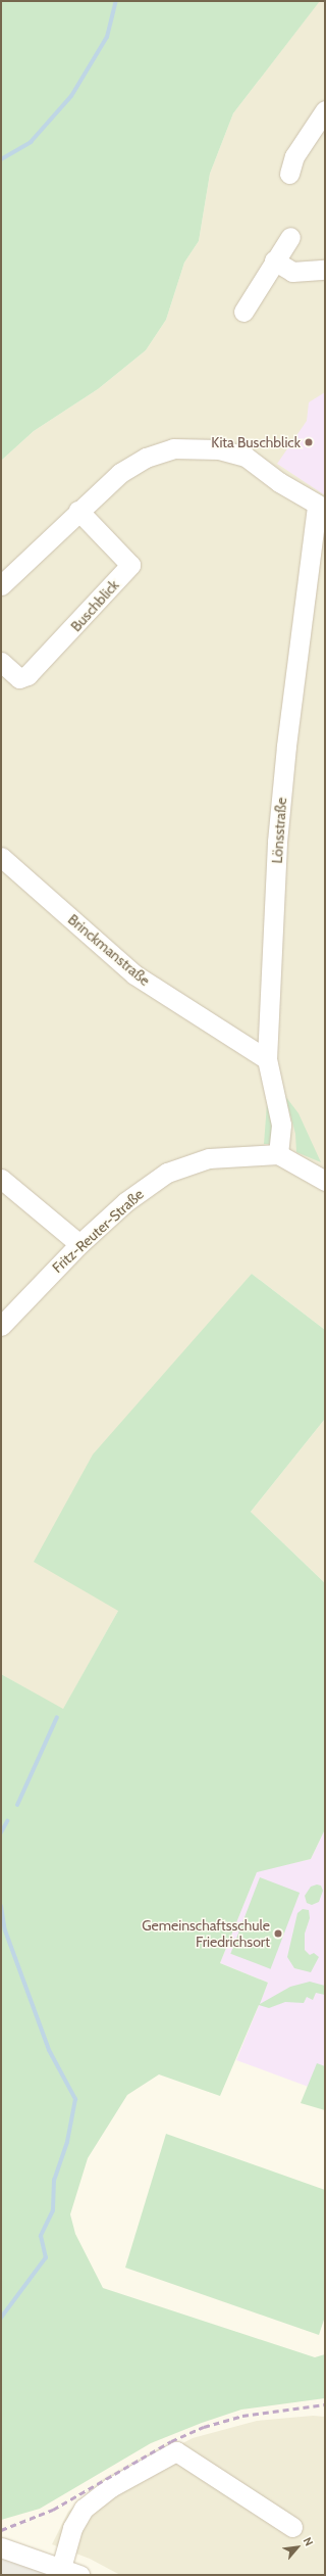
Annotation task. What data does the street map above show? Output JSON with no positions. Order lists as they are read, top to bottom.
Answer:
{
  "streets": {
    "street": [
      "Buschblick",
      "Lönsstraße",
      "Brinckmanstraße",
      "Fritz-Reuter-Straße"
    ]
  },
  "crossings": [
    ["Lönsstraße", "Brinckmanstraße"],
    ["Lönsstraße", "Fritz-Reuter-Straße"]
  ],
  "places": ["Kita Buschblick", "Gemeinschaftsschule Friedrichsort"],
  "north": "top right"
}
